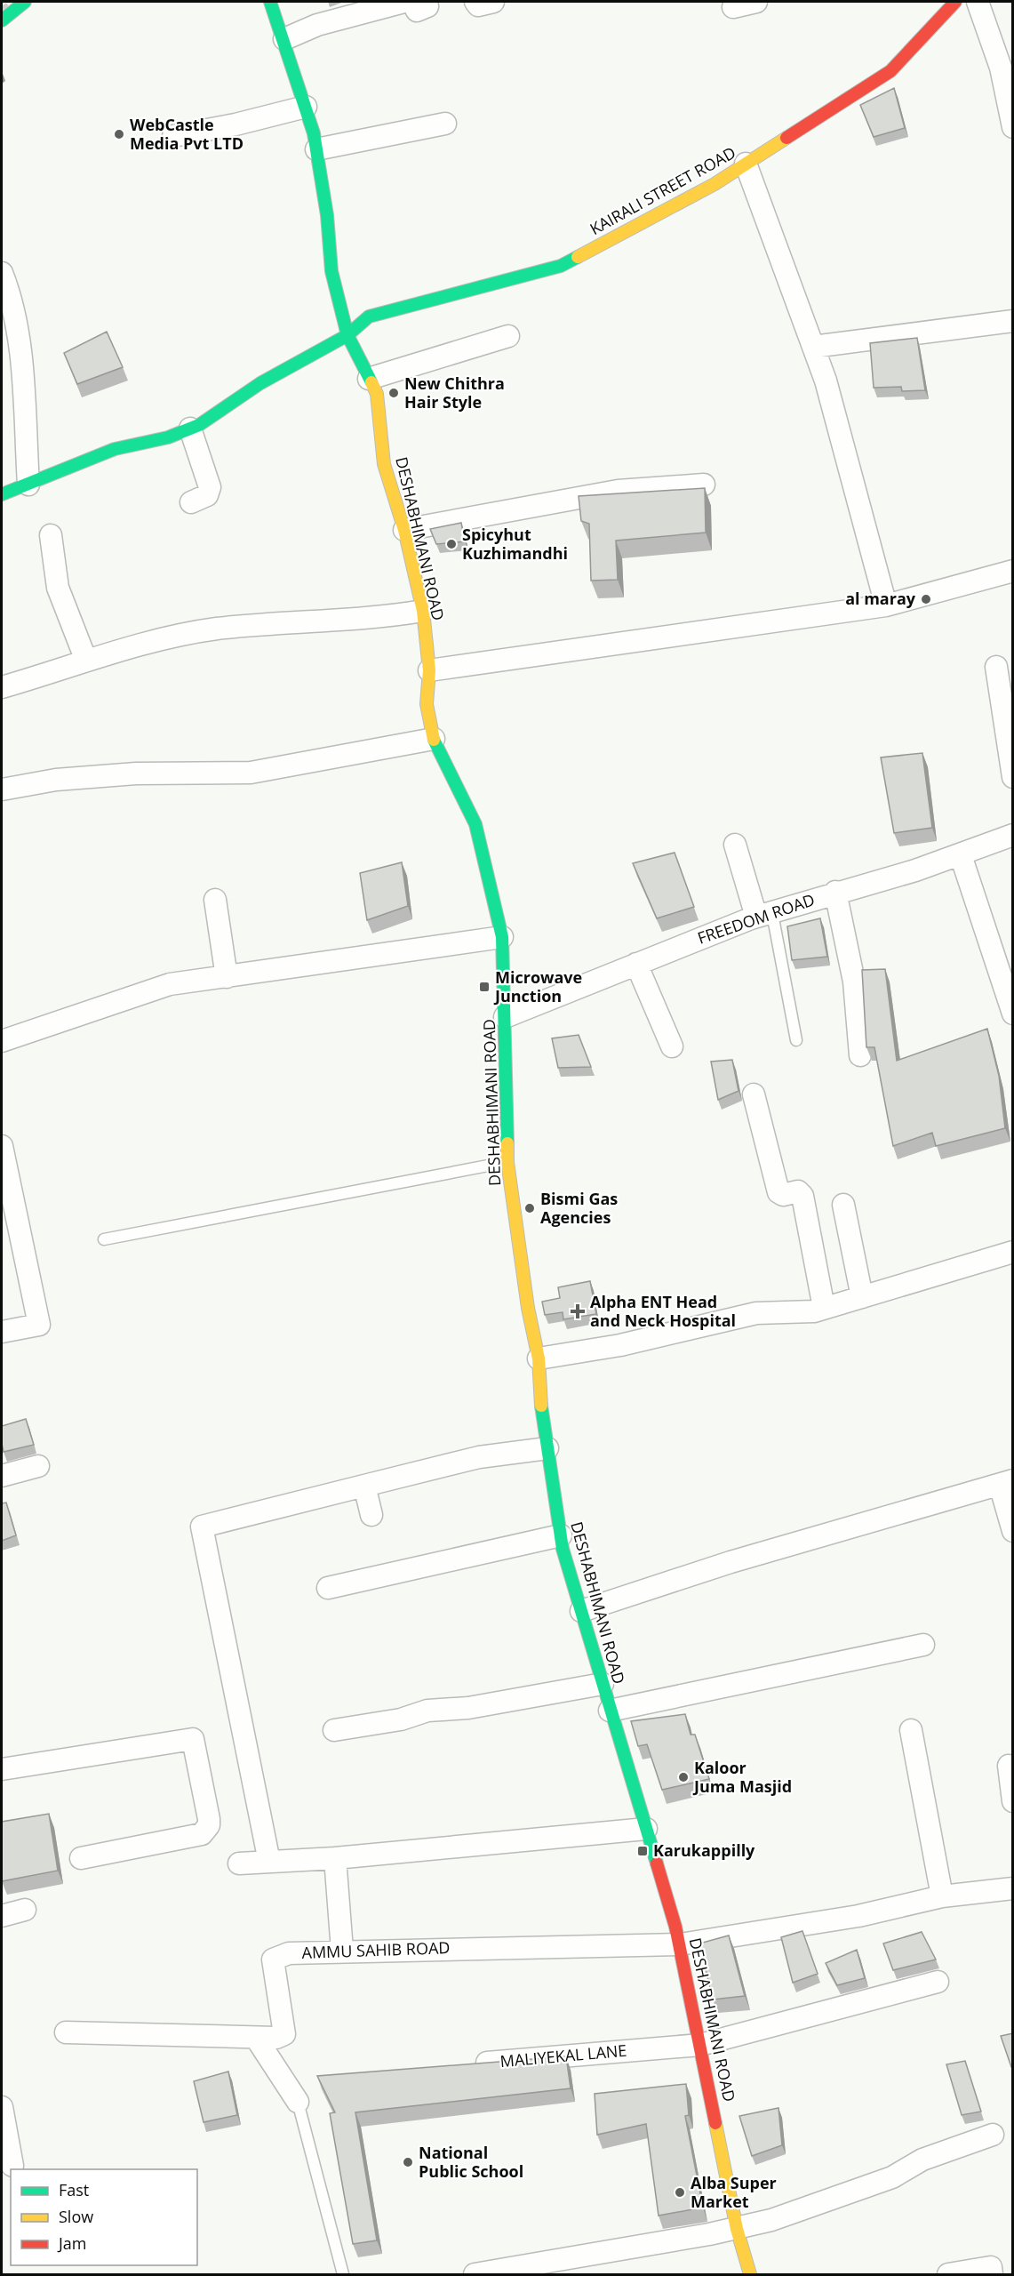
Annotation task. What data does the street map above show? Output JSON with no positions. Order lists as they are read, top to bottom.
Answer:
{
  "streets": {
    "street": [
      "KAIRALI STREET ROAD",
      "DESHABHIMANI ROAD",
      "FREEDOM ROAD",
      "AMMU SAHIB ROAD",
      "MALIYEKAL LANE"
    ]
  },
  "crossings": [
    ["KAIRALI STREET ROAD", "DESHABHIMANI ROAD"],
    ["DESHABHIMANI ROAD", "FREEDOM ROAD"],
    ["DESHABHIMANI ROAD", "AMMU SAHIB ROAD"],
    ["DESHABHIMANI ROAD", "MALIYEKAL LANE"]
  ],
  "places": {
    "other": [
      "WebCastle Media Pvt LTD",
      "New Chithra Hair Style",
      "Spicyhut Kuzhimandhi",
      "al maray",
      "Bismi Gas Agencies",
      "Kaloor Juma Masjid",
      "National Public School",
      "Alba Super Market"
    ],
    "transit": ["Microwave Junction", "Karukappilly"],
    "health": ["Alpha ENT Head and Neck Hospital"]
  },
  "legend": ["Fast", "Slow", "Jam"]
}
